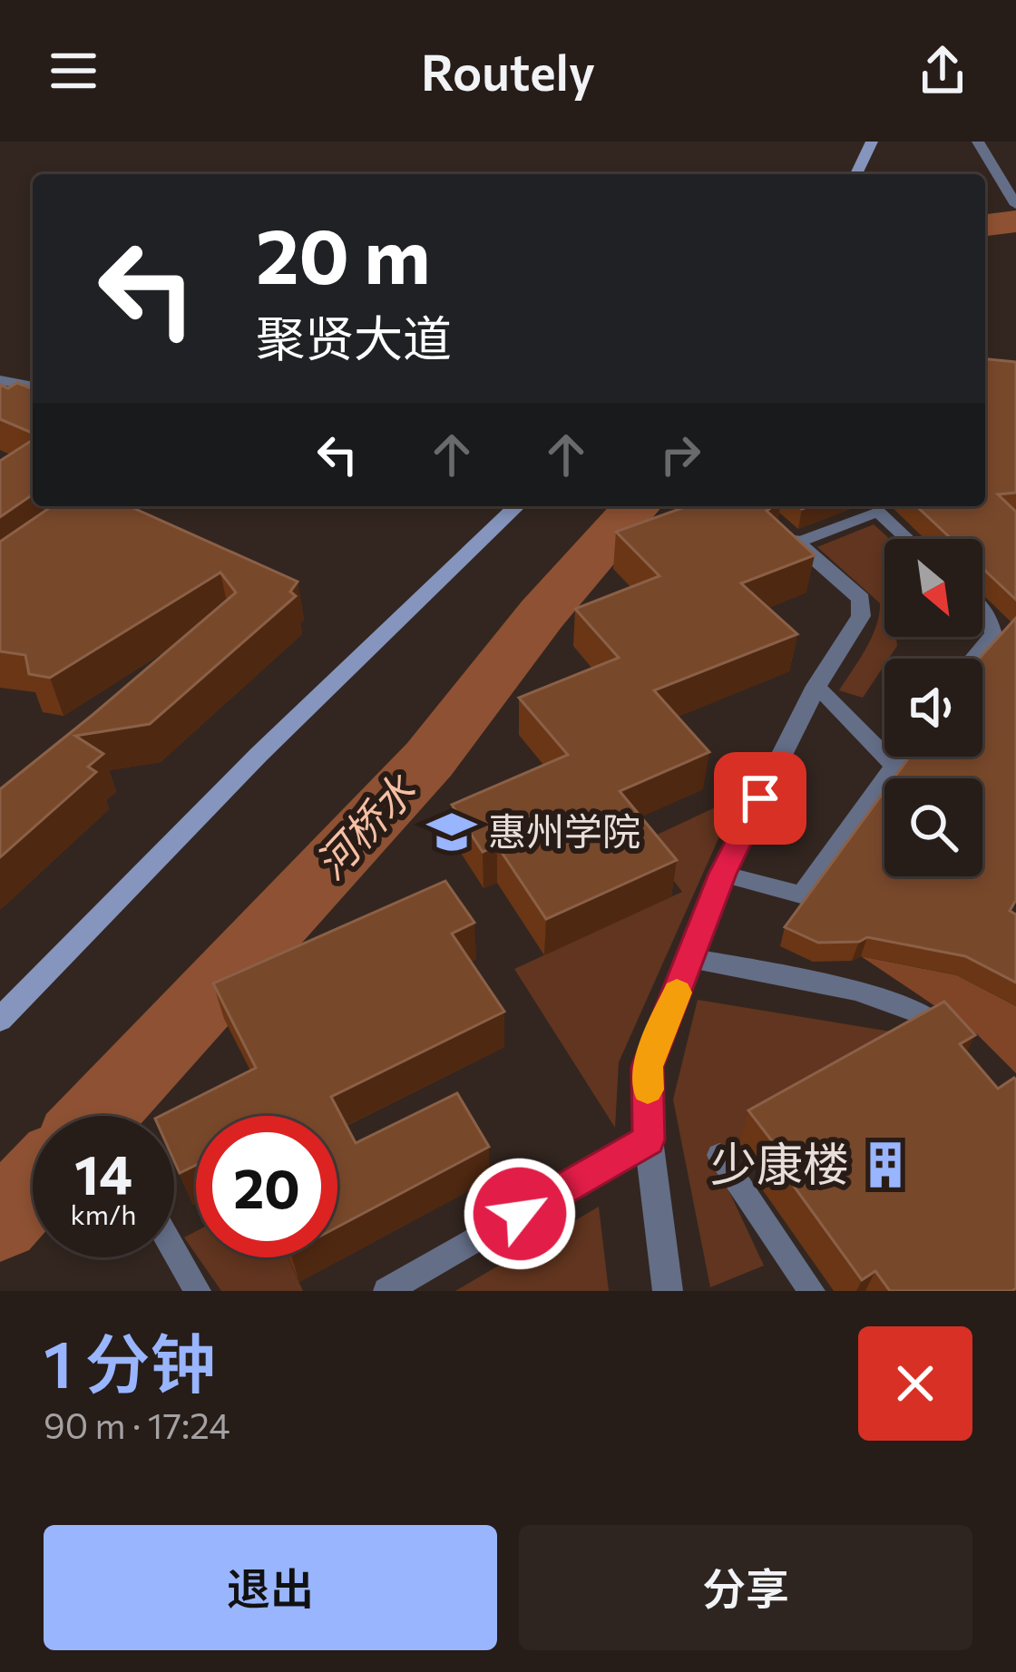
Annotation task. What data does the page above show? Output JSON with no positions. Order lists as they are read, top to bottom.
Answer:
{
  "water": ["河桥水"],
  "places": {
    "school or university": ["惠州学院"],
    "building": ["少康楼"]
  },
  "north": "bottom right",
  "page": {
    "header": "Routely",
    "turn": ["20 m", "聚贤大道"],
    "speed": "14 km/h",
    "limit": "20",
    "heading": ["1 分钟", "90 m · 17:24"],
    "buttons": ["退出", "分享"]
  }
}
